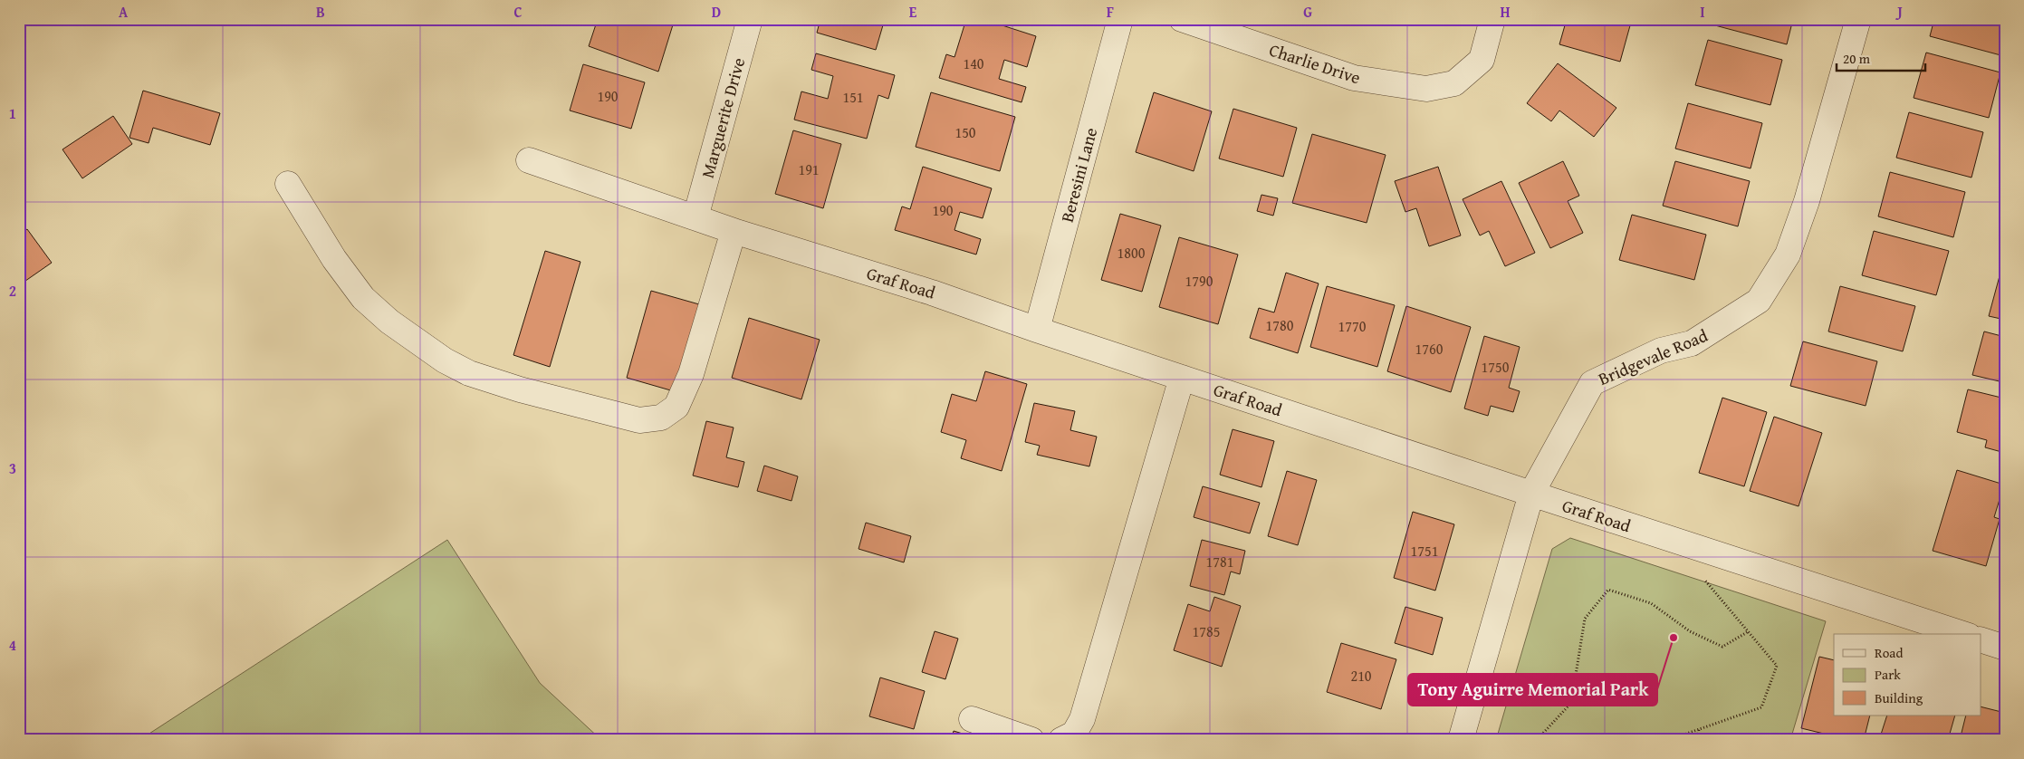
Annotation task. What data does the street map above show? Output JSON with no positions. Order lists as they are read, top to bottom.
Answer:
{
  "streets": {
    "street": [
      "Charlie Drive",
      "Marguerite Drive",
      "Beresini Lane",
      "Graf Road",
      "Bridgevale Road"
    ]
  },
  "crossings": [
    ["Marguerite Drive", "Graf Road"],
    ["Beresini Lane", "Graf Road"],
    ["Graf Road", "Bridgevale Road"]
  ],
  "places": ["Tony Aguirre Memorial Park"],
  "house_numbers": [
    "140",
    "190",
    "151",
    "150",
    "191",
    "190",
    "1800",
    "1790",
    "1780",
    "1770",
    "1760",
    "1750",
    "1751",
    "1781",
    "1785",
    "210"
  ],
  "legend": ["Road", "Park", "Building"],
  "scale_bar": "20 m",
  "grid": {
    "columns": [
      "A",
      "B",
      "C",
      "D",
      "E",
      "F",
      "G",
      "H",
      "I",
      "J"
    ],
    "rows": [
      "1",
      "2",
      "3",
      "4"
    ]
  }
}
